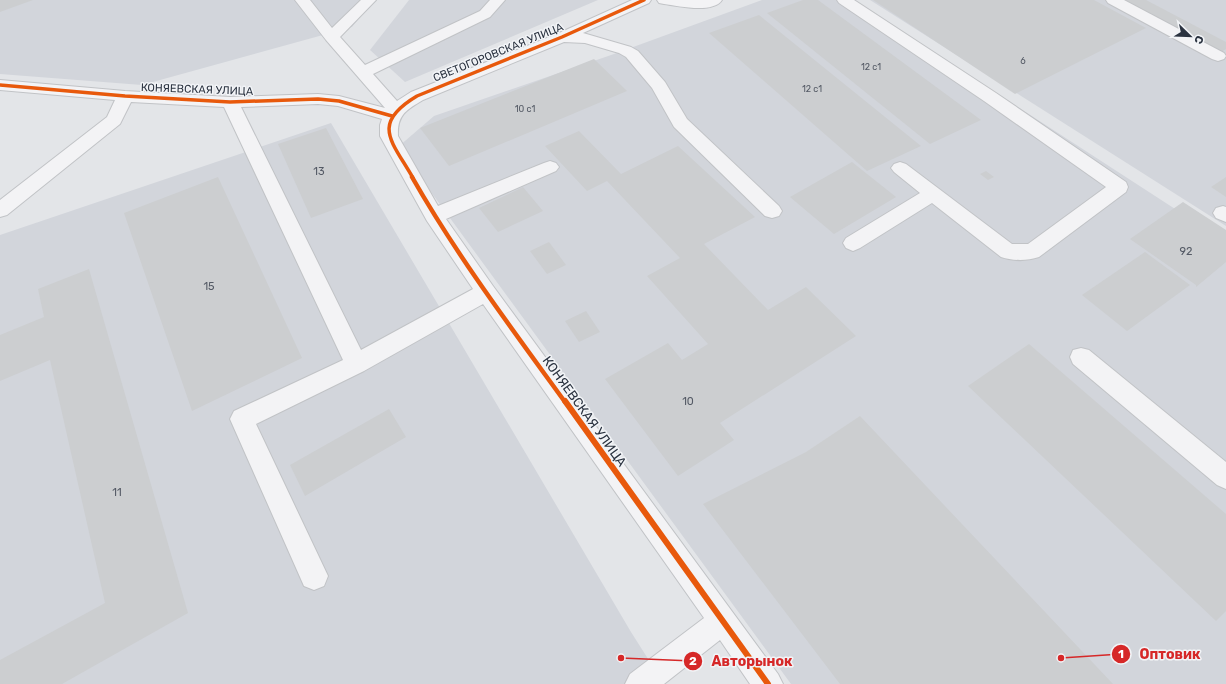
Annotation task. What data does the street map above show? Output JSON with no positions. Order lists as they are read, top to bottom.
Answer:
{
  "streets": {
    "street": ["СВЕТОГОРОВСКАЯ УЛИЦА", "КОНЯЕВСКАЯ УЛИЦА"]
  },
  "crossings": [
    ["СВЕТОГОРОВСКАЯ УЛИЦА", "КОНЯЕВСКАЯ УЛИЦА"]
  ],
  "places": ["Авторынок", "Оптовик"],
  "house_numbers": [
    "6",
    "12 с1",
    "12 с1",
    "10 с1",
    "13",
    "92",
    "15",
    "10",
    "11"
  ],
  "north": "bottom right"
}
